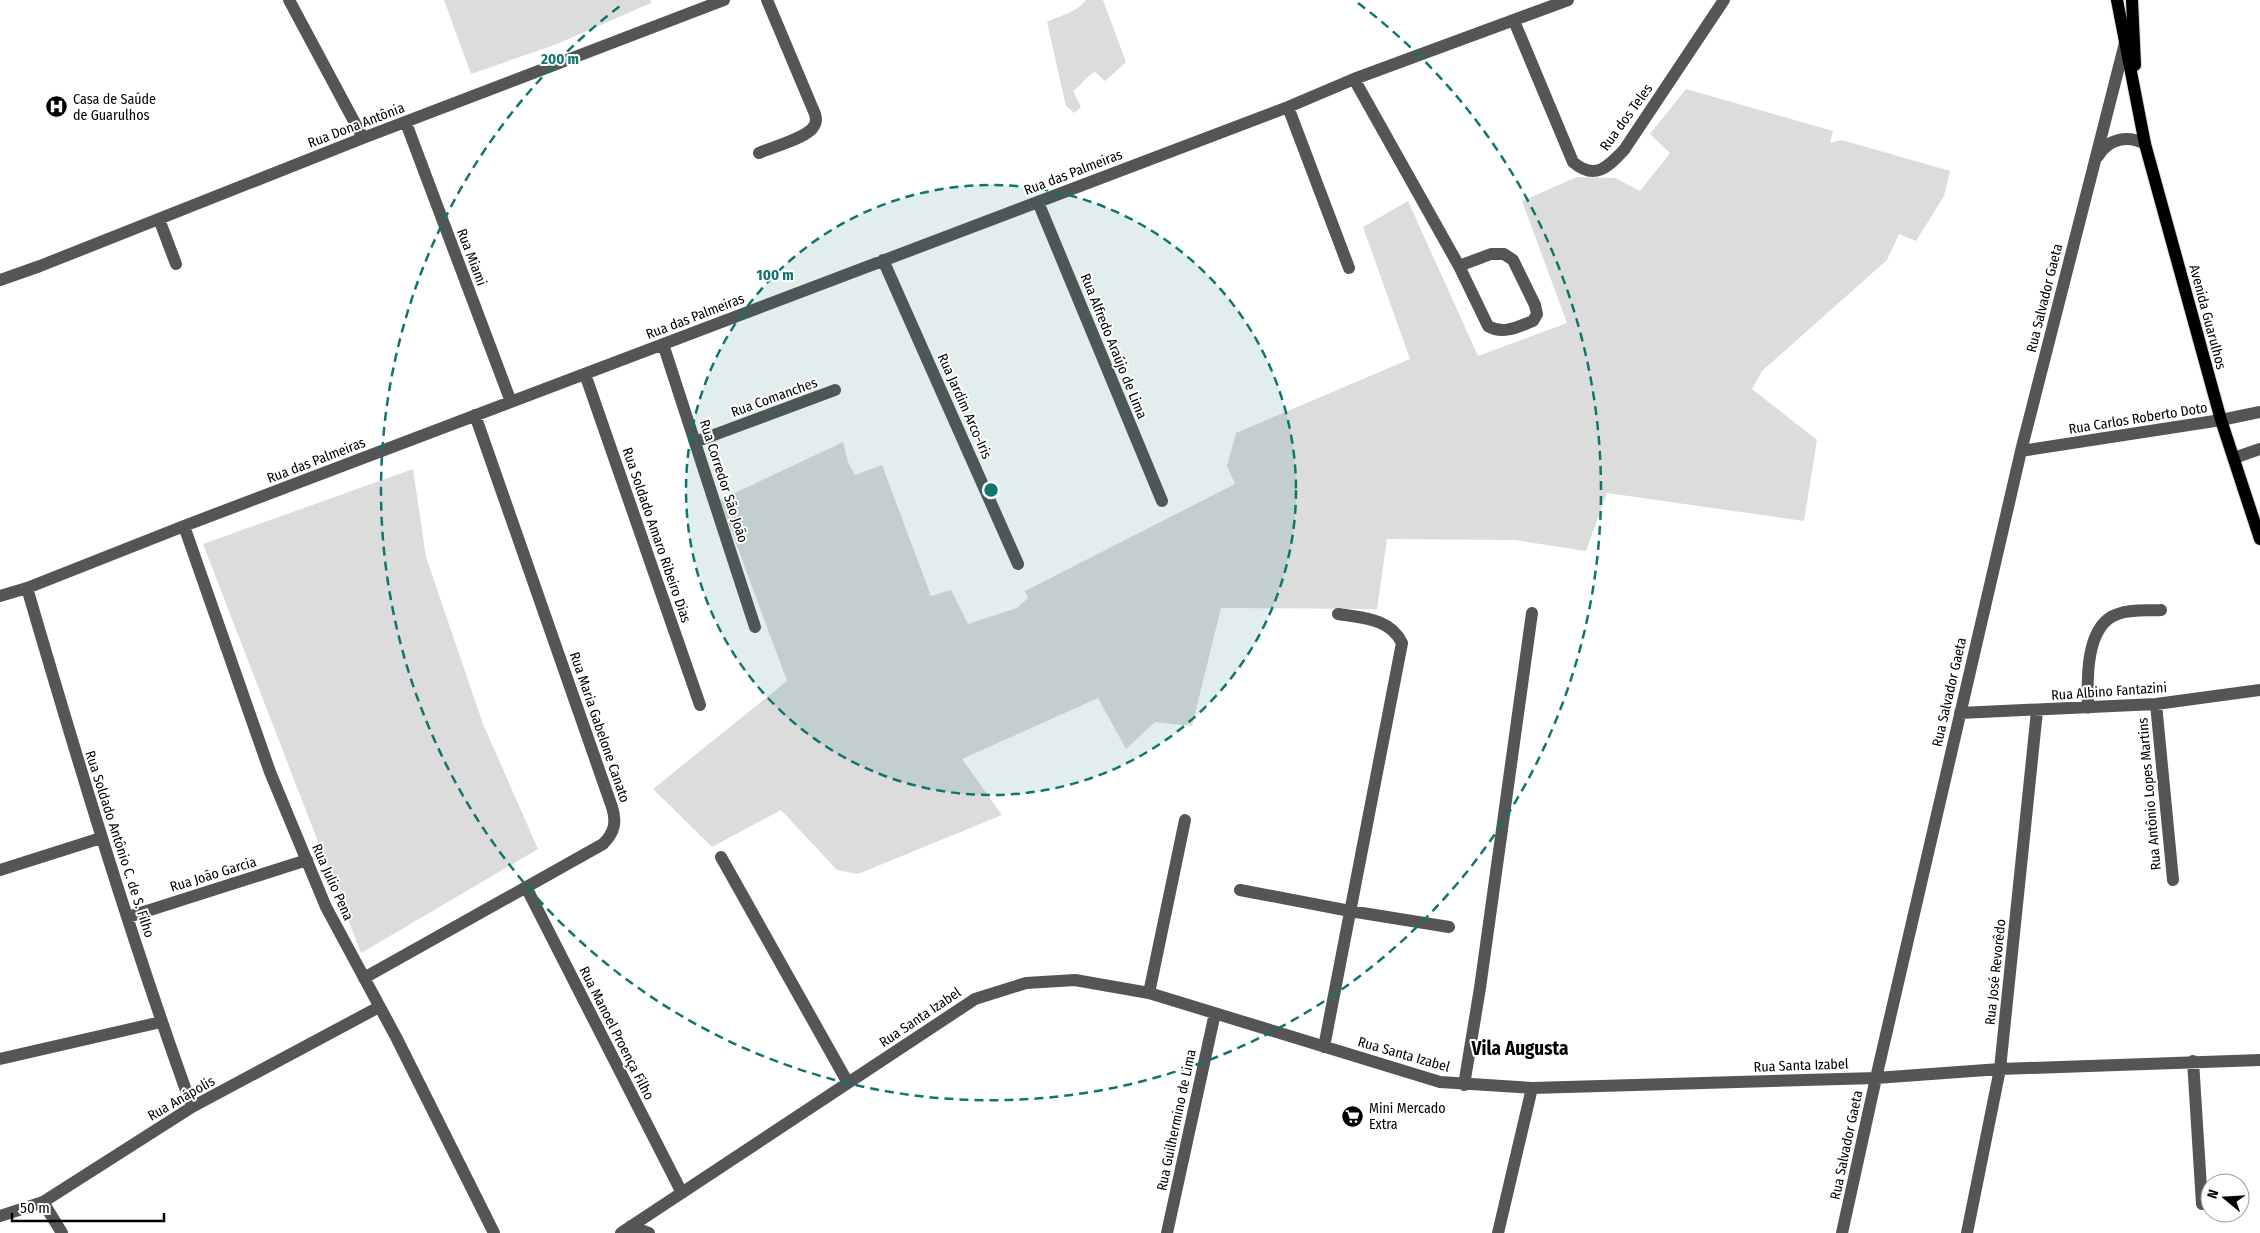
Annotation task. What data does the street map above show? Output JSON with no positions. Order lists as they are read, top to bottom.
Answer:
{
  "streets": {
    "main road": ["Avenida Guarulhos"],
    "street": [
      "Rua dos Teles",
      "Rua Dona Antônia",
      "Rua das Palmeiras",
      "Rua Miami",
      "Rua Salvador Gaeta",
      "Rua Alfredo Araújo de Lima",
      "Rua Comanches",
      "Rua Jardim Arco-Iris",
      "Rua Carlos Roberto Doto",
      "Rua Corredor São João",
      "Rua Soldado Amaro Ribeiro Dias",
      "Rua Albino Fantazini",
      "Rua Maria Gabelone Canato",
      "Rua Antônio Lopes Martins",
      "Rua Soldado Antônio C. de S. Filho",
      "Rua João Garcia",
      "Rua Julio Pena",
      "Rua José Revorêdo",
      "Rua Santa Izabel",
      "Rua Manoel Proença Filho",
      "Rua Anápolis",
      "Rua Guilhermino de Lima"
    ]
  },
  "crossings": [
    ["Rua dos Teles", "Rua das Palmeiras"],
    ["Rua Dona Antônia", "Rua Miami"],
    ["Rua das Palmeiras", "Rua Miami"],
    ["Rua das Palmeiras", "Rua Alfredo Araújo de Lima"],
    ["Rua das Palmeiras", "Rua Jardim Arco-Iris"],
    ["Rua das Palmeiras", "Rua Corredor São João"],
    ["Rua das Palmeiras", "Rua Soldado Amaro Ribeiro Dias"],
    ["Rua das Palmeiras", "Rua Maria Gabelone Canato"],
    ["Rua das Palmeiras", "Rua Soldado Antônio C. de S. Filho"],
    ["Rua das Palmeiras", "Rua Julio Pena"],
    ["Rua Salvador Gaeta", "Avenida Guarulhos"],
    ["Rua Salvador Gaeta", "Rua Carlos Roberto Doto"],
    ["Rua Salvador Gaeta", "Rua Albino Fantazini"],
    ["Rua Salvador Gaeta", "Rua Santa Izabel"],
    ["Avenida Guarulhos", "Rua Carlos Roberto Doto"],
    ["Rua Comanches", "Rua Corredor São João"],
    ["Rua Albino Fantazini", "Rua Antônio Lopes Martins"],
    ["Rua Albino Fantazini", "Rua José Revorêdo"],
    ["Rua Maria Gabelone Canato", "Rua Julio Pena"],
    ["Rua Maria Gabelone Canato", "Rua Manoel Proença Filho"],
    ["Rua Soldado Antônio C. de S. Filho", "Rua João Garcia"],
    ["Rua Soldado Antônio C. de S. Filho", "Rua Anápolis"],
    ["Rua João Garcia", "Rua Julio Pena"],
    ["Rua Julio Pena", "Rua Anápolis"],
    ["Rua José Revorêdo", "Rua Santa Izabel"],
    ["Rua Santa Izabel", "Rua Manoel Proença Filho"],
    ["Rua Santa Izabel", "Rua Guilhermino de Lima"]
  ],
  "districts": ["Vila Augusta"],
  "places": {
    "hospital": ["Casa de Saúde de Guarulhos"],
    "supermarket": ["Mini Mercado Extra"]
  },
  "scale_bar": "50 m",
  "north": "left",
  "rings": ["200 m", "100 m"]
}
